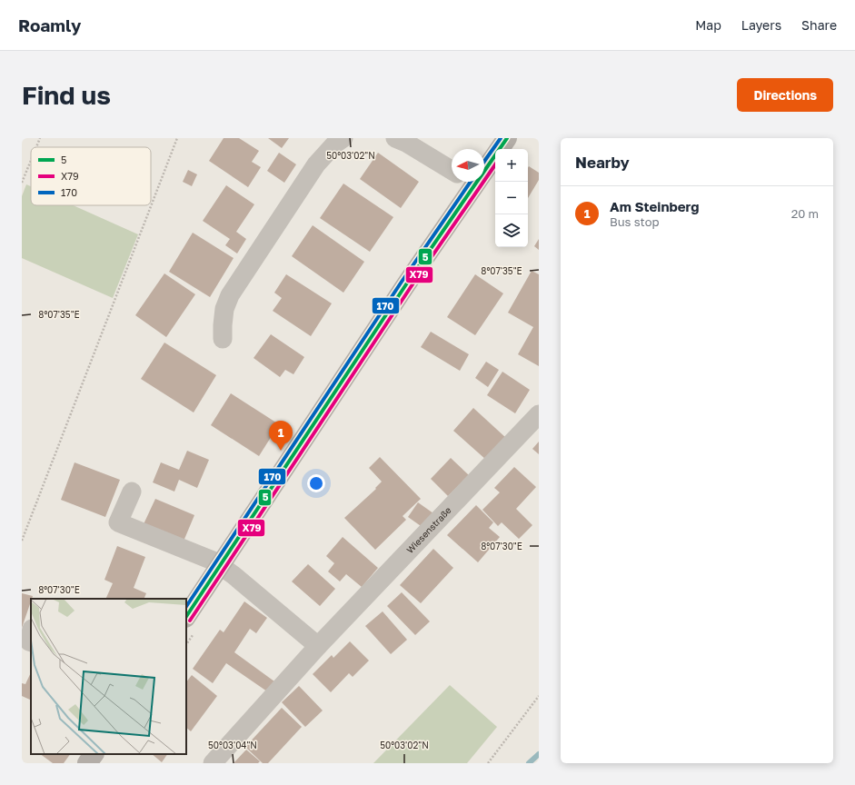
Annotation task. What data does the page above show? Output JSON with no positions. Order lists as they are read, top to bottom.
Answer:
{
  "streets": {
    "street": ["Wiesenstraße"]
  },
  "lines": ["transit line 5", "transit line 170", "transit line X79"],
  "legend": ["5", "X79", "170"],
  "north": "left",
  "page": {
    "header": "Roamly",
    "nav": ["Map", "Layers", "Share"],
    "buttons": "Directions",
    "title": "Find us",
    "heading": "Nearby",
    "map_buttons": ["+", "−"],
    "list": [
      {
        "mark": "1",
        "name": "Am Steinberg",
        "note": "Bus stop",
        "value": "20 m"
      }
    ],
    "pins": "1"
  },
  "coordinates": [
    "50°03'02\"N",
    "8°07'35\"E",
    "8°07'30\"E",
    "50°03'04\"N"
  ]
}
